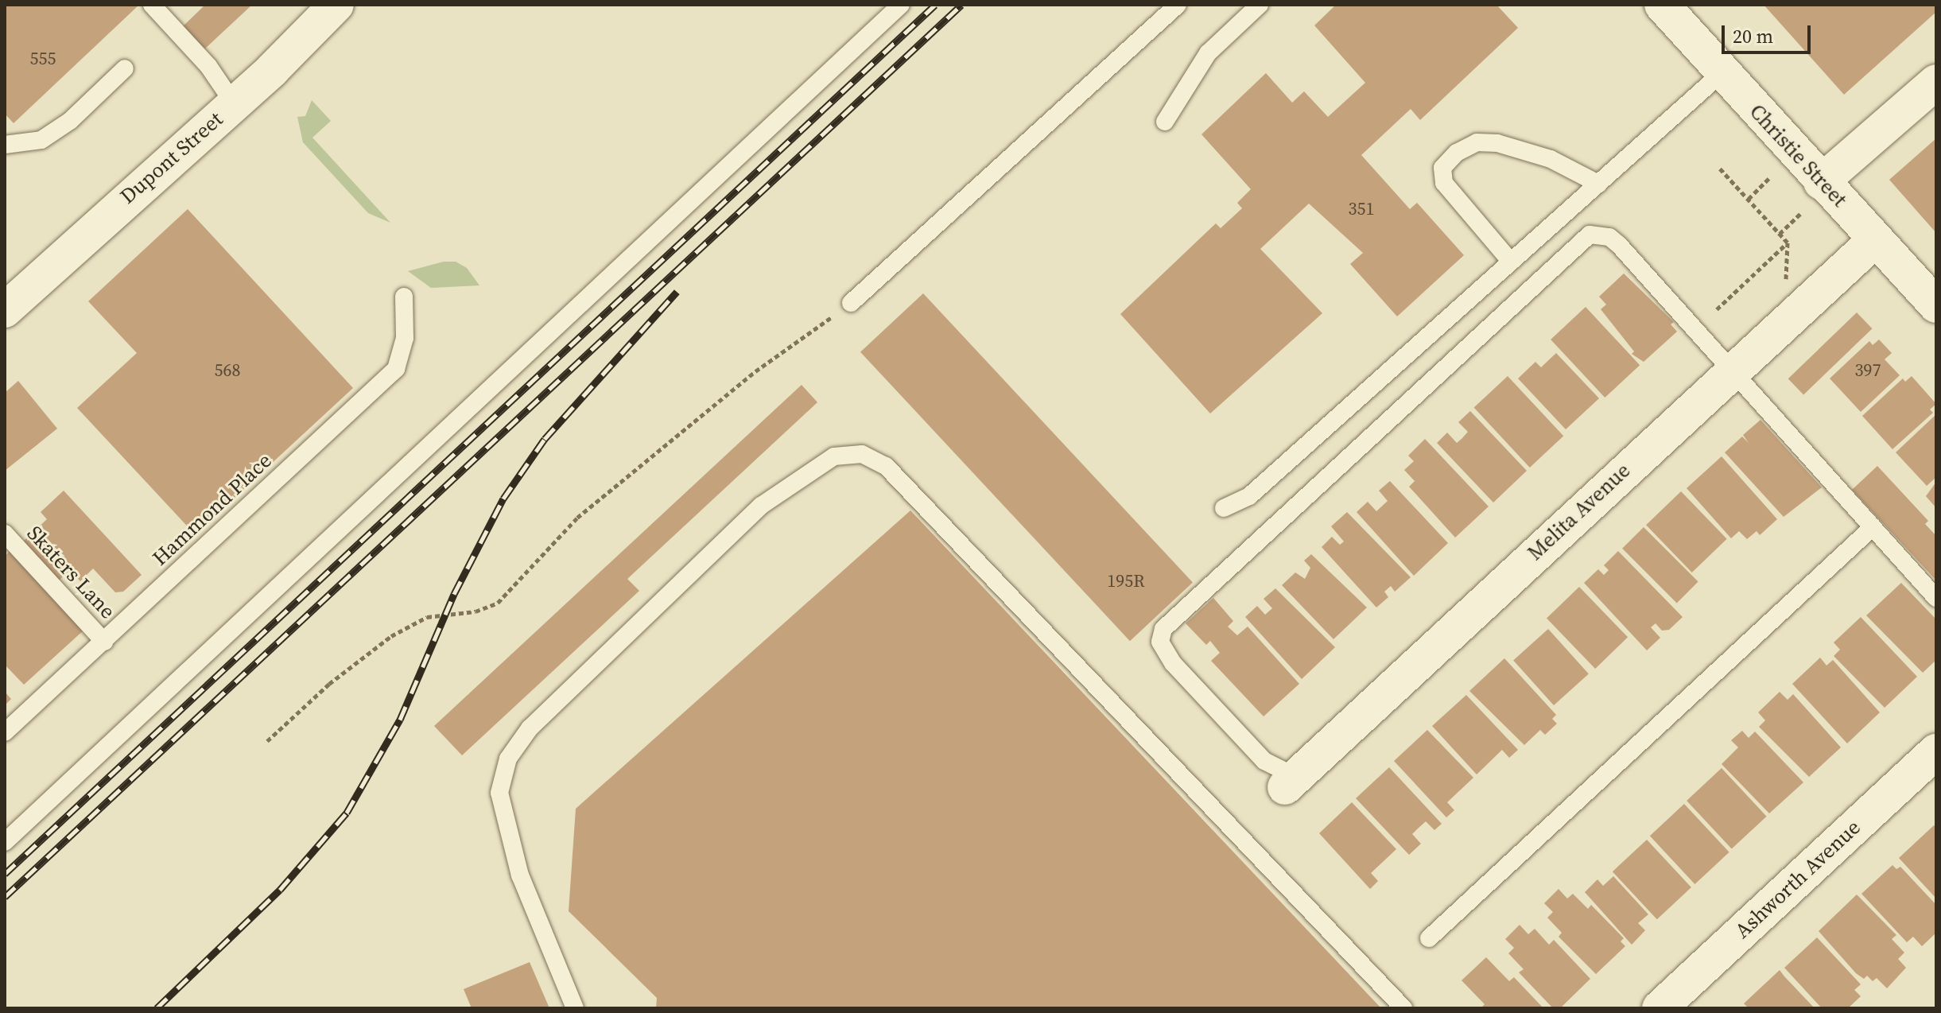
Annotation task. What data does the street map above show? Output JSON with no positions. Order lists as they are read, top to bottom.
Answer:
{
  "streets": {
    "street": [
      "Christie Street",
      "Dupont Street",
      "Melita Avenue",
      "Ashworth Avenue"
    ],
    "lane": ["Hammond Place", "Skaters Lane"]
  },
  "crossings": [
    ["Christie Street", "Melita Avenue"],
    ["Hammond Place", "Skaters Lane"]
  ],
  "house_numbers": [
    "555",
    "351",
    "568",
    "397",
    "195R"
  ],
  "scale_bar": "20 m"
}
